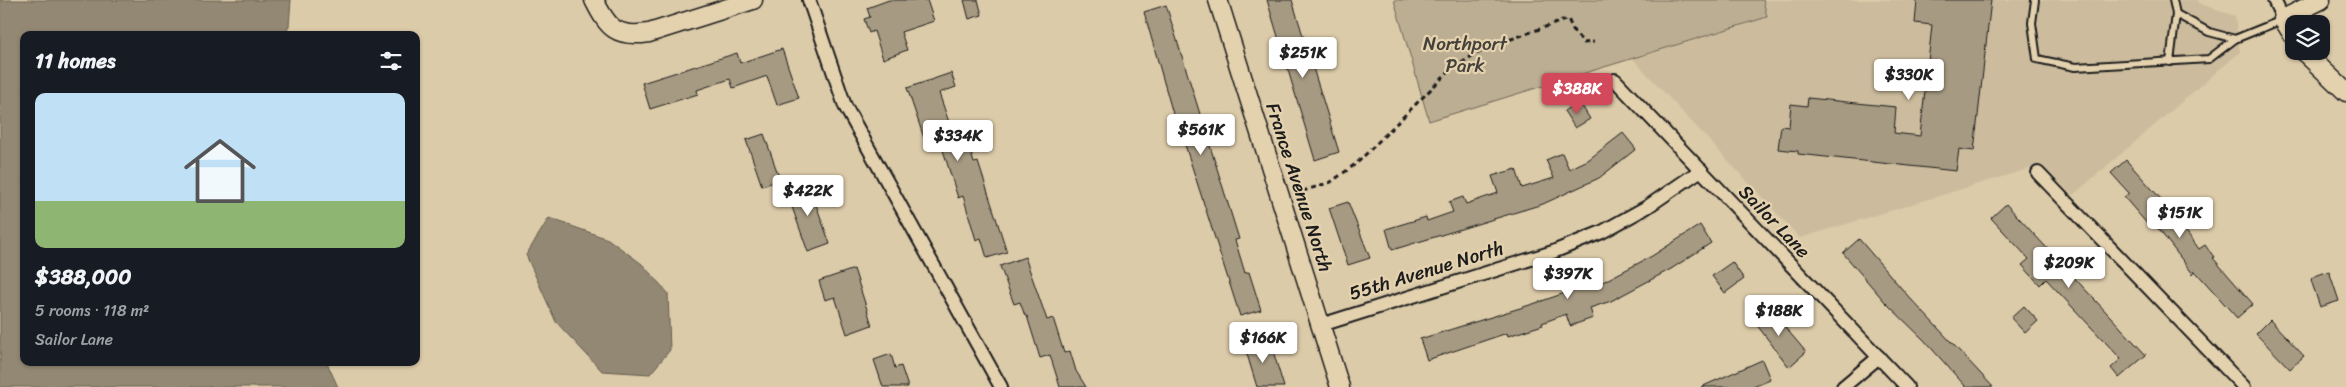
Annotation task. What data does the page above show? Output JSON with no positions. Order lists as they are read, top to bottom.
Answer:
{
  "streets": {
    "street": ["France Avenue North", "Sailor Lane", "55th Avenue North"]
  },
  "crossings": [
    ["France Avenue North", "55th Avenue North"],
    ["Sailor Lane", "55th Avenue North"]
  ],
  "parks": ["Northport Park"],
  "page": {
    "heading": "11 homes",
    "price": [
      "$251K",
      "$330K",
      "$388K",
      "$561K",
      "$334K",
      "$422K",
      "$151K",
      "$209K",
      "$397K",
      "$188K",
      "$166K"
    ],
    "list": [
      {
        "name": "$388,000",
        "note": "5 rooms · 118 m² · Sailor Lane"
      }
    ]
  }
}
